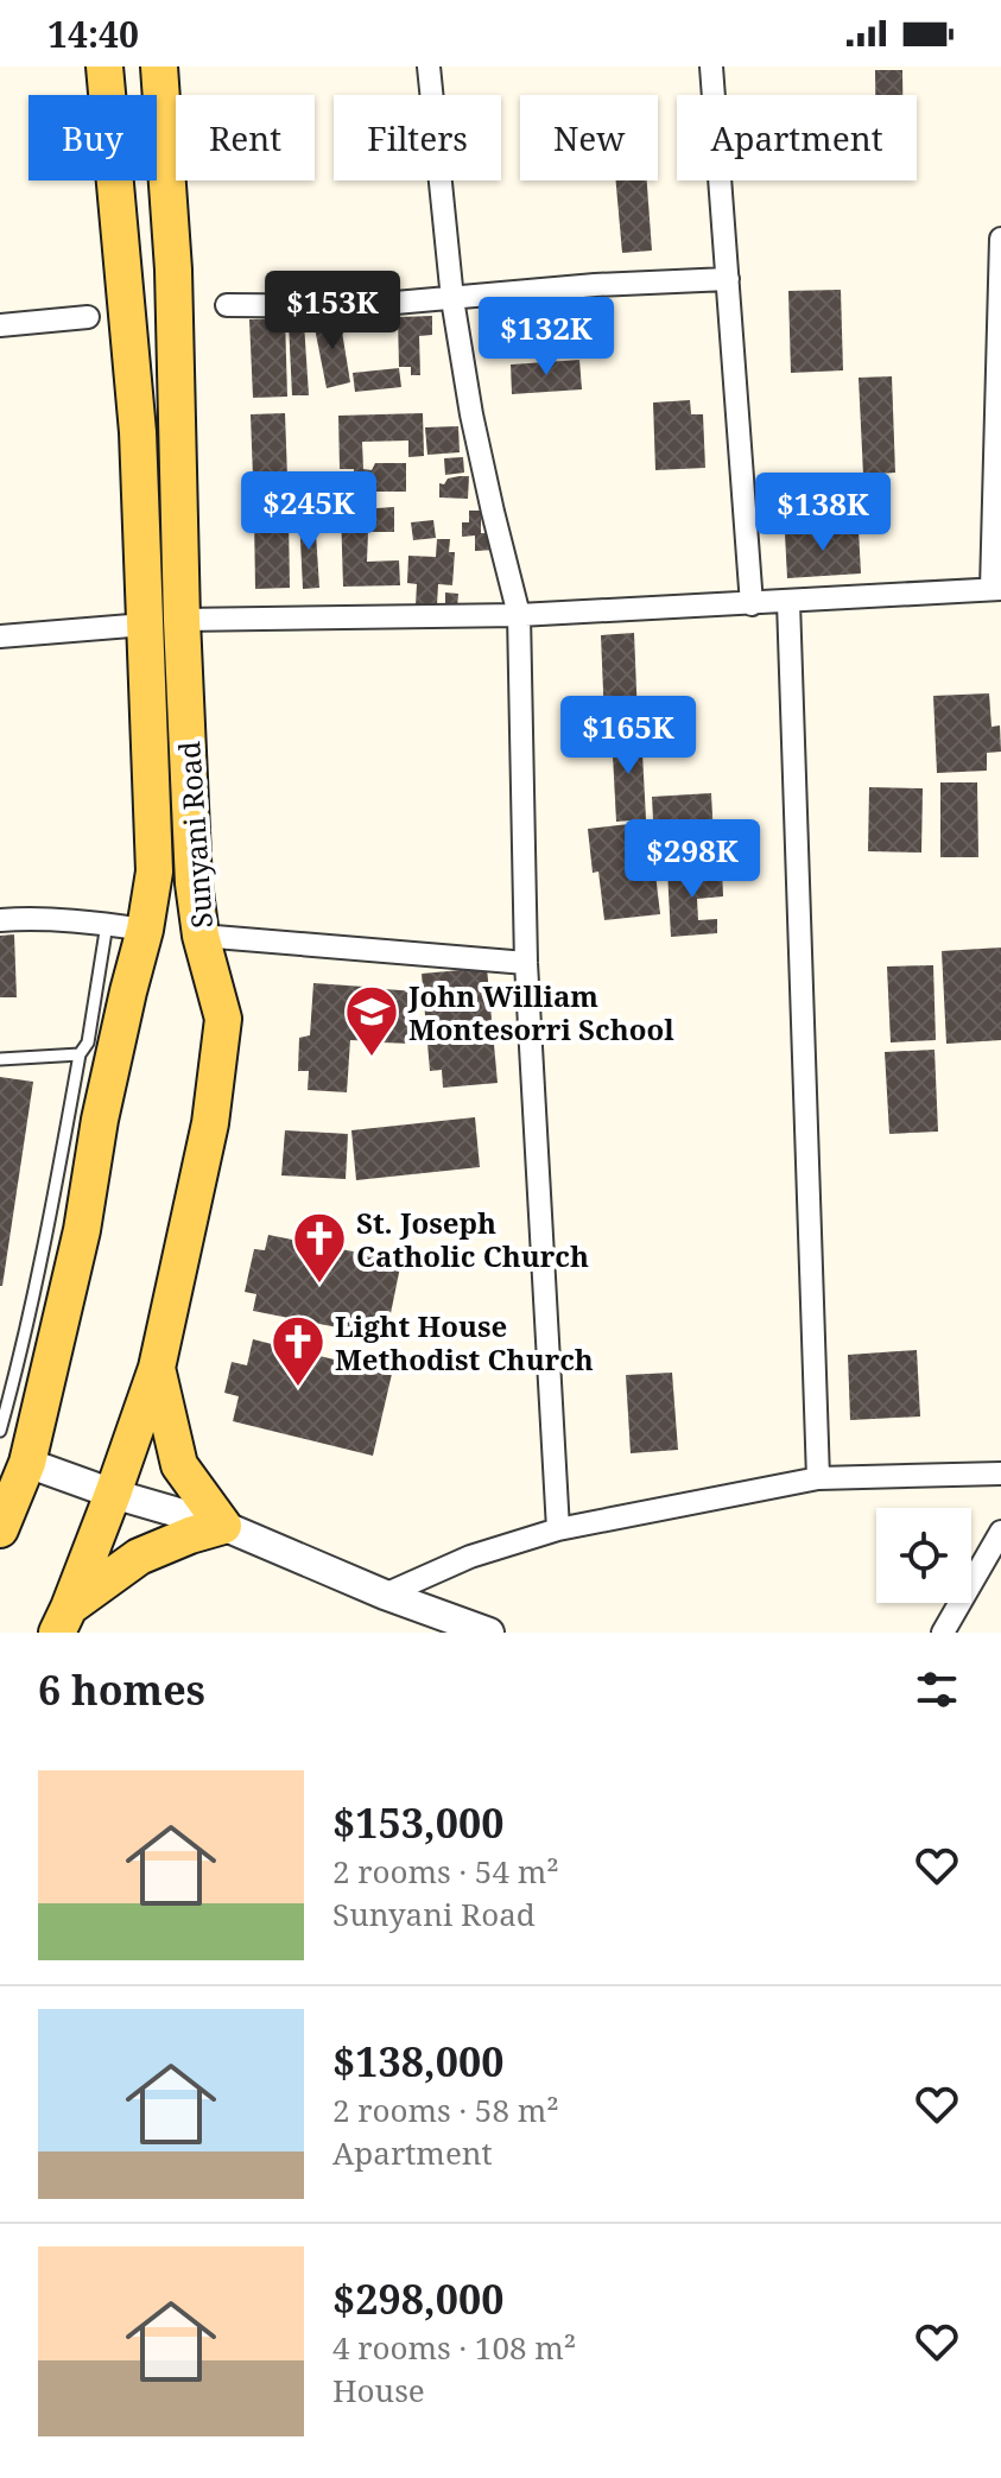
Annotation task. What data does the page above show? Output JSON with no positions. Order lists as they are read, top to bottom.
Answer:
{
  "streets": {
    "main road": ["Sunyani Road"]
  },
  "places": {
    "school or university": ["John William Montesorri School"],
    "church": ["St. Joseph Catholic Church", "Light House Methodist Church"]
  },
  "page": {
    "status": "14:40",
    "chip": [
      "Buy",
      "Rent",
      "Filters",
      "New",
      "Apartment"
    ],
    "price": [
      "$153K",
      "$132K",
      "$245K",
      "$138K",
      "$165K",
      "$298K"
    ],
    "heading": "6 homes",
    "list": [
      {
        "name": "$153,000",
        "note": "2 rooms · 54 m² · Sunyani Road"
      },
      {
        "name": "$138,000",
        "note": "2 rooms · 58 m² · Apartment"
      },
      {
        "name": "$298,000",
        "note": "4 rooms · 108 m² · House"
      }
    ]
  }
}
